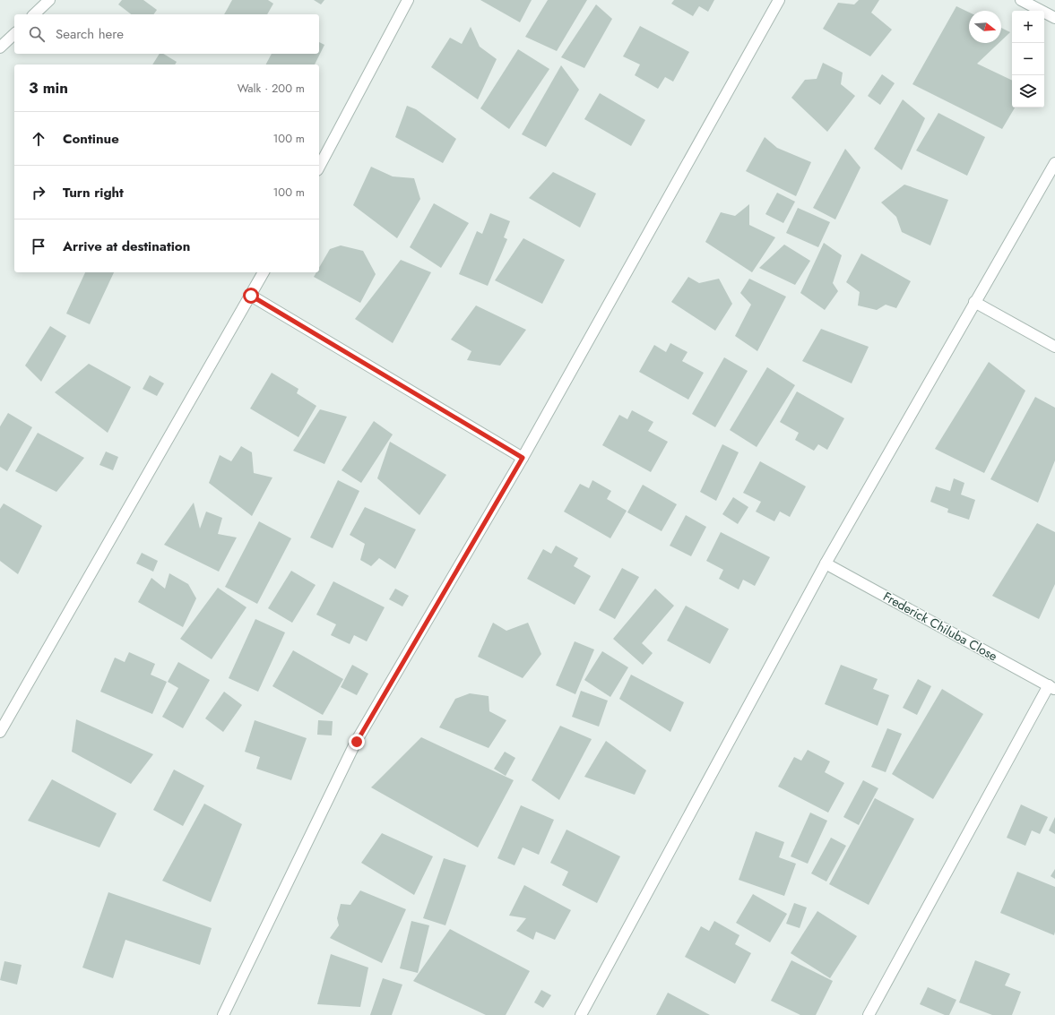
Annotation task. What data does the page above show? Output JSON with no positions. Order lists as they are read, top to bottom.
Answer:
{
  "streets": {
    "street": ["Frederick Chiluba Close"]
  },
  "north": "right",
  "page": {
    "map_buttons": ["+", "−"],
    "search": "Search here",
    "heading": ["3 min", "Walk · 200 m"],
    "list": [
      ["Continue", "100 m"],
      ["Turn right", "100 m"],
      "Arrive at destination"
    ]
  }
}
